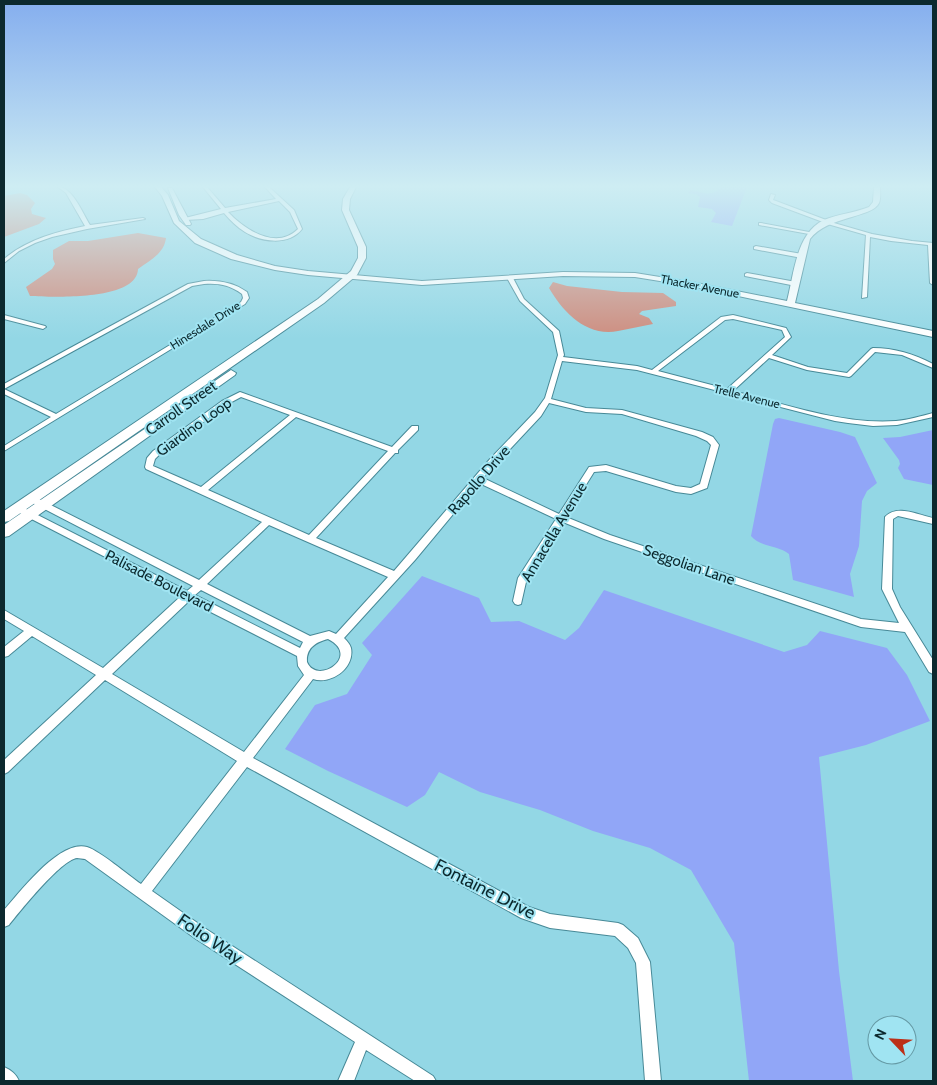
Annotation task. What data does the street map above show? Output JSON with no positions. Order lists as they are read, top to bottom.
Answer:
{
  "streets": {
    "main road": ["Carroll Street"],
    "street": [
      "Thacker Avenue",
      "Hinesdale Drive",
      "Trelle Avenue",
      "Giardino Loop",
      "Rapollo Drive",
      "Annacella Avenue",
      "Seggolian Lane",
      "Palisade Boulevard",
      "Fontaine Drive",
      "Folio Way"
    ]
  },
  "crossings": [
    ["Thacker Avenue", "Carroll Street"],
    ["Trelle Avenue", "Rapollo Drive"],
    ["Carroll Street", "Palisade Boulevard"],
    ["Giardino Loop", "Rapollo Drive"],
    ["Rapollo Drive", "Annacella Avenue"],
    ["Rapollo Drive", "Seggolian Lane"],
    ["Rapollo Drive", "Palisade Boulevard"],
    ["Annacella Avenue", "Seggolian Lane"]
  ],
  "north": "top left"
}
